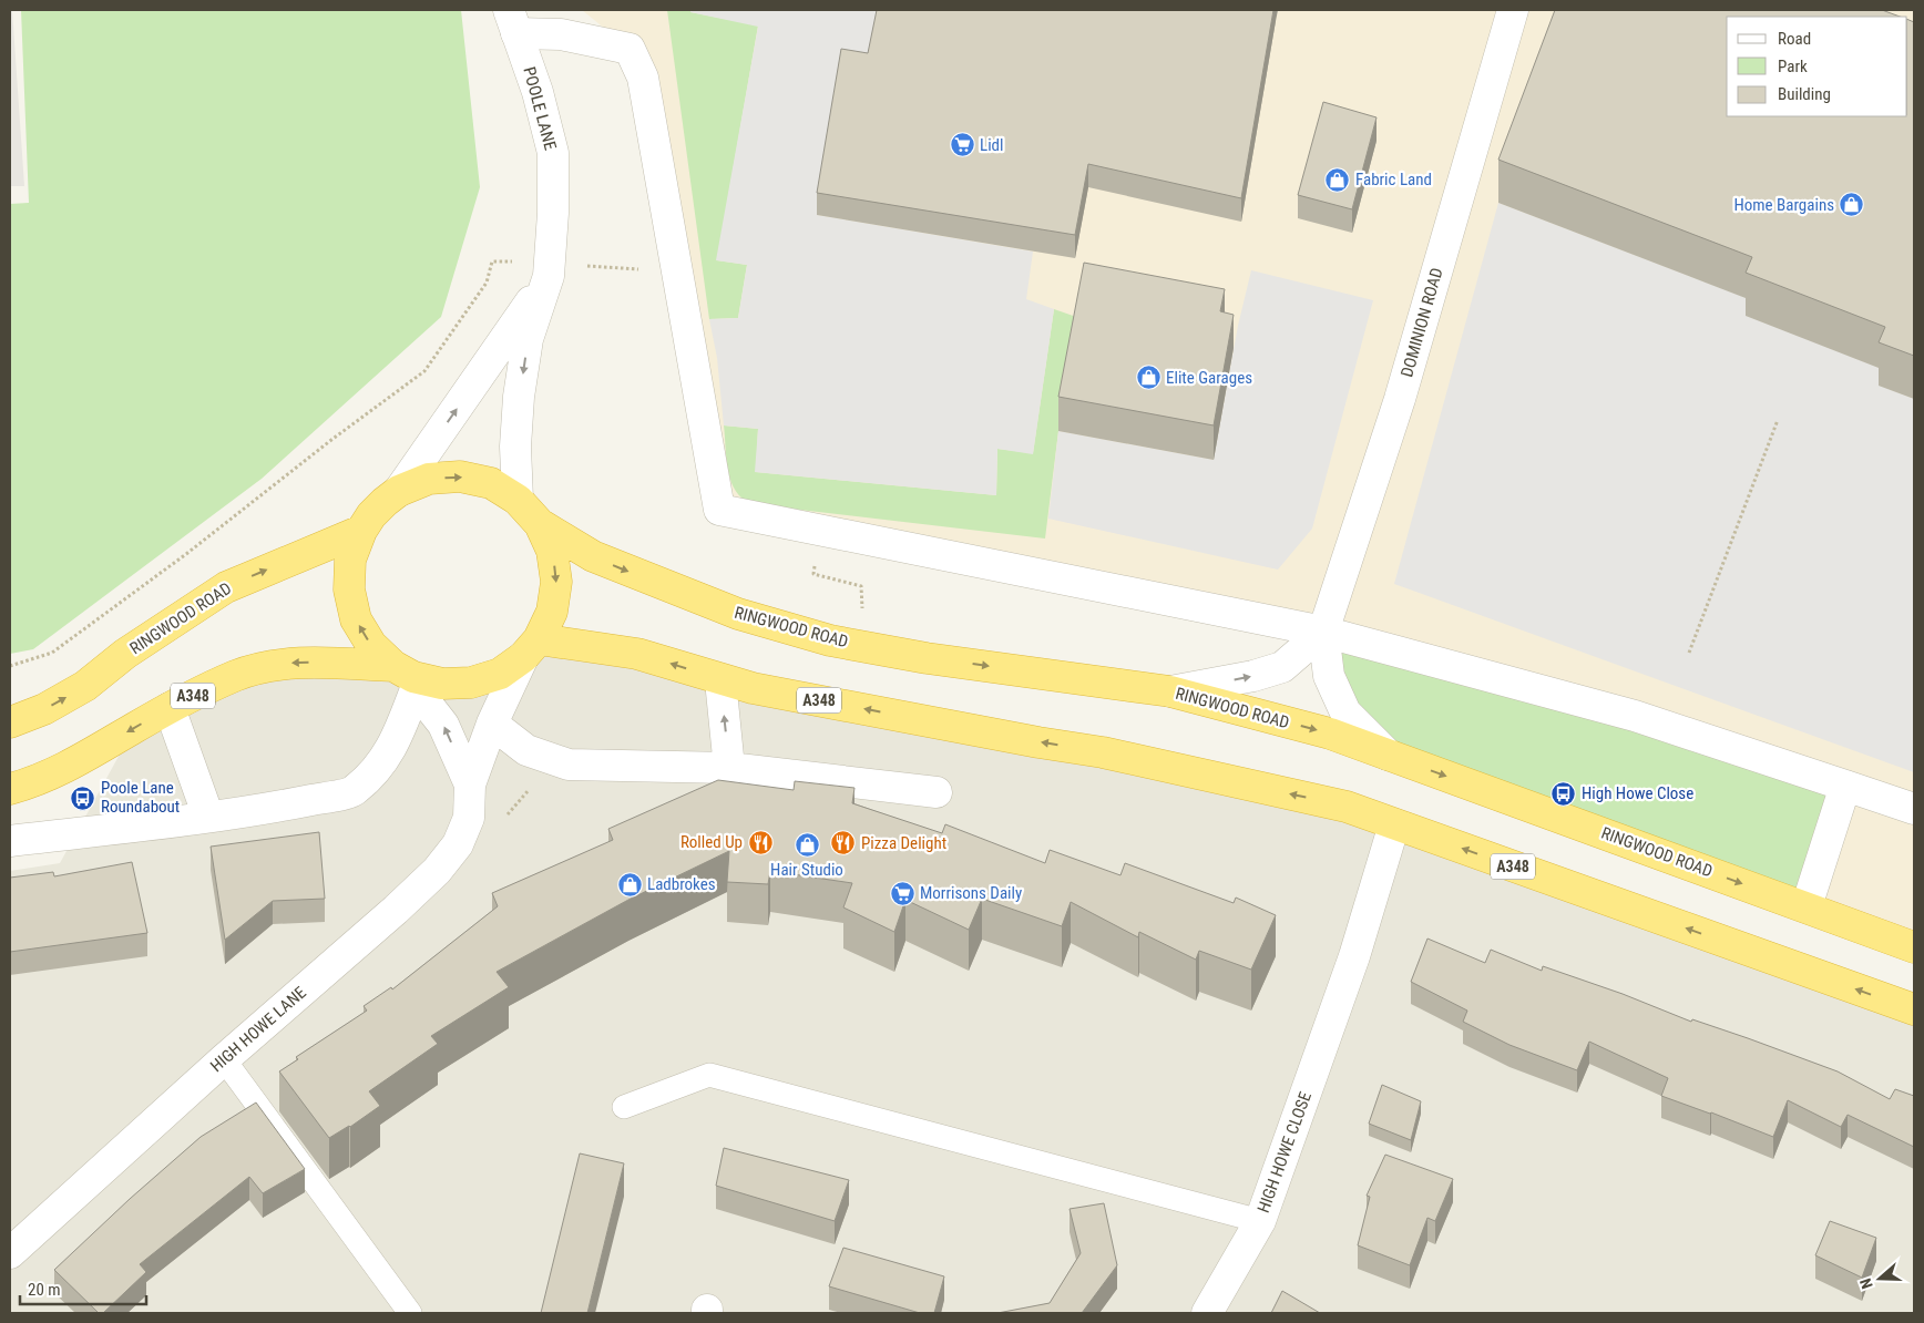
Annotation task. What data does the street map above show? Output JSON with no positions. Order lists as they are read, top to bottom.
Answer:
{
  "streets": {
    "highway": ["RINGWOOD ROAD", "A348"],
    "street": [
      "POOLE LANE",
      "DOMINION ROAD",
      "HIGH HOWE LANE",
      "HIGH HOWE CLOSE"
    ]
  },
  "crossings": [
    ["A348", "HIGH HOWE LANE"],
    ["A348", "HIGH HOWE CLOSE"]
  ],
  "places": {
    "supermarket": ["Lidl", "Morrisons Daily"],
    "shop": [
      "Fabric Land",
      "Home Bargains",
      "Elite Garages",
      "Hair Studio",
      "Ladbrokes"
    ],
    "bus stop": ["High Howe Close", "Poole Lane Roundabout"],
    "restaurant": ["Rolled Up", "Pizza Delight"]
  },
  "legend": ["Road", "Park", "Building"],
  "scale_bar": "20 m",
  "north": "left"
}
